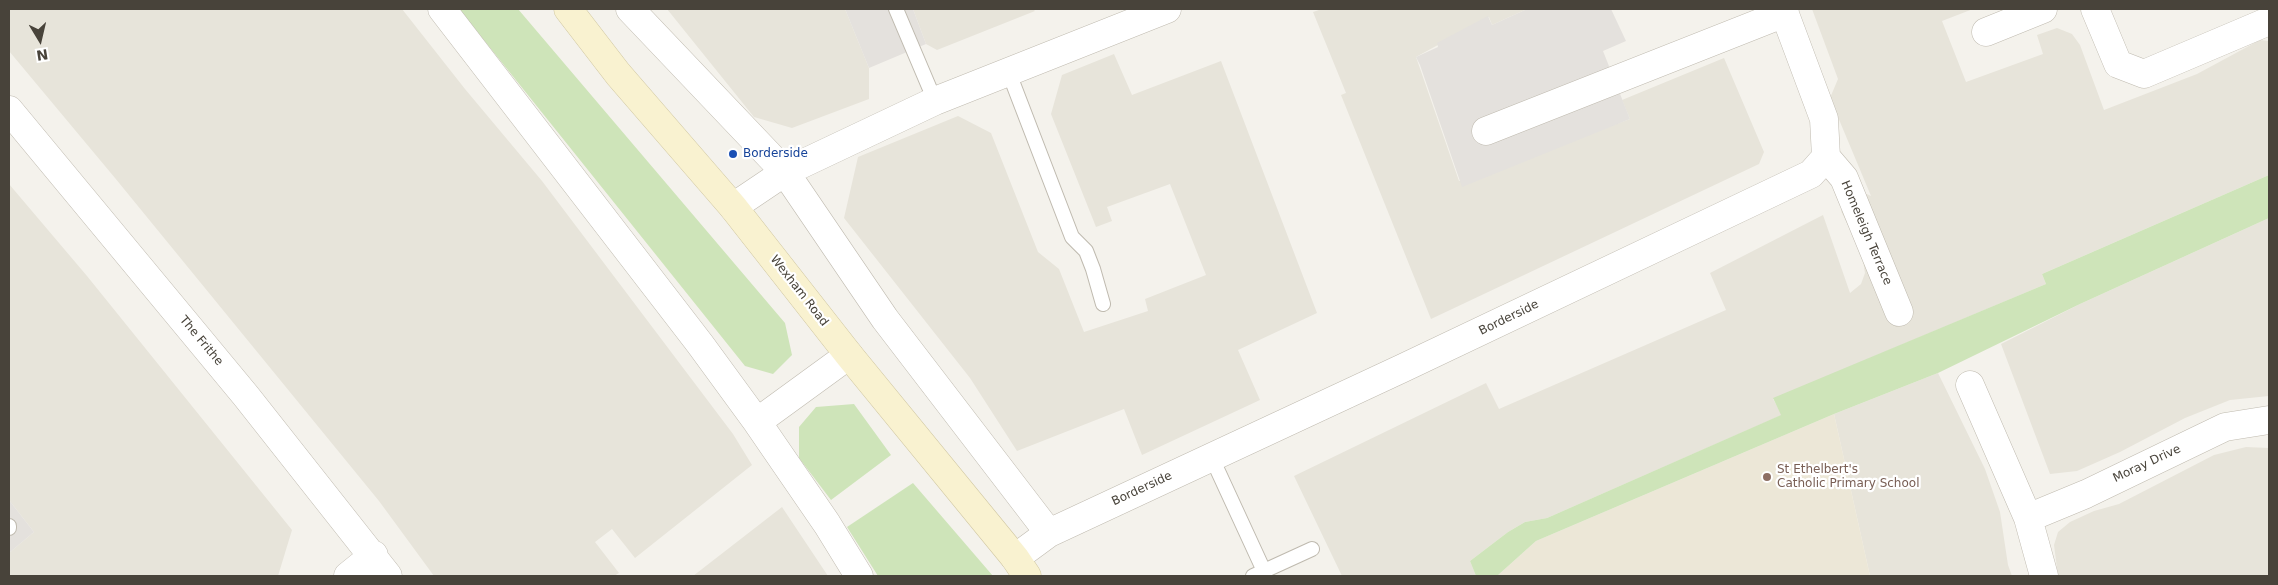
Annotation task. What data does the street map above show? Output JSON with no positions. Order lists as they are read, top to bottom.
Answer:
{
  "streets": {
    "street": [
      "Homeleigh Terrace",
      "Wexham Road",
      "Borderside",
      "The Frithe",
      "Moray Drive"
    ]
  },
  "crossings": [
    ["Homeleigh Terrace", "Borderside"],
    ["Wexham Road", "Borderside"]
  ],
  "places": ["Borderside", "St Ethelbert's Catholic Primary School"],
  "north": "bottom"
}
